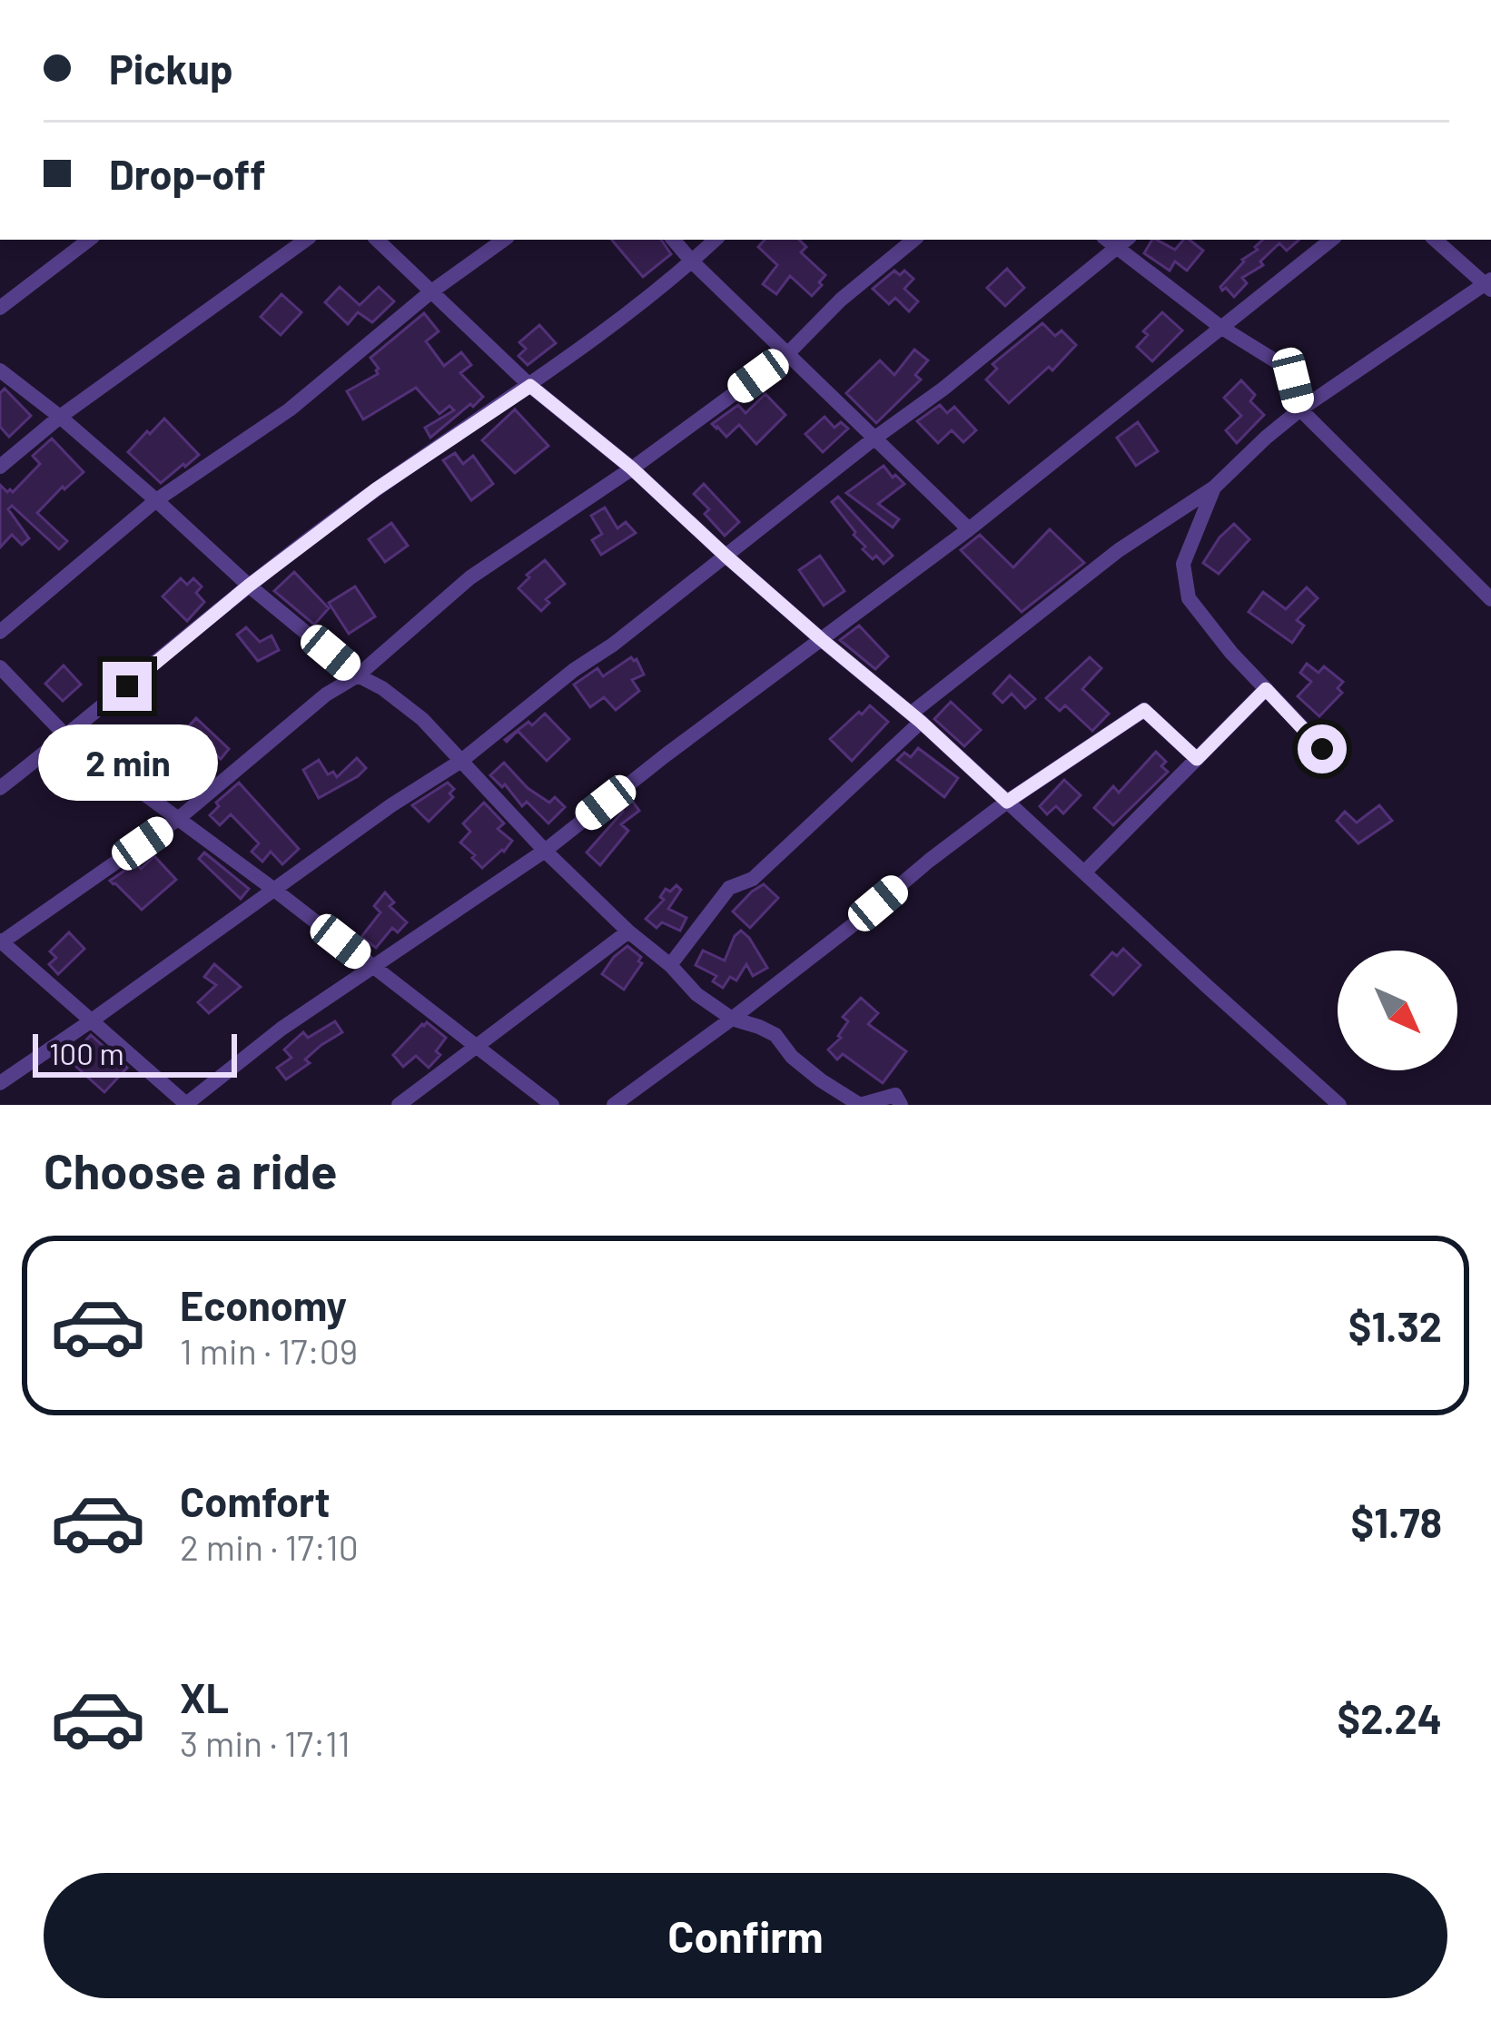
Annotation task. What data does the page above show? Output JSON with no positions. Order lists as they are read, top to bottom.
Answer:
{
  "scale_bar": "100 m",
  "north": "bottom right",
  "page": {
    "banner": ["Pickup", "Drop-off"],
    "bubble": "2 min",
    "scale": "100 m",
    "heading": "Choose a ride",
    "list": [
      {
        "name": "Economy",
        "note": "1 min · 17:09",
        "value": "$1.32"
      },
      {
        "name": "Comfort",
        "note": "2 min · 17:10",
        "value": "$1.78"
      },
      {
        "name": "XL",
        "note": "3 min · 17:11",
        "value": "$2.24"
      }
    ],
    "buttons": "Confirm"
  }
}
